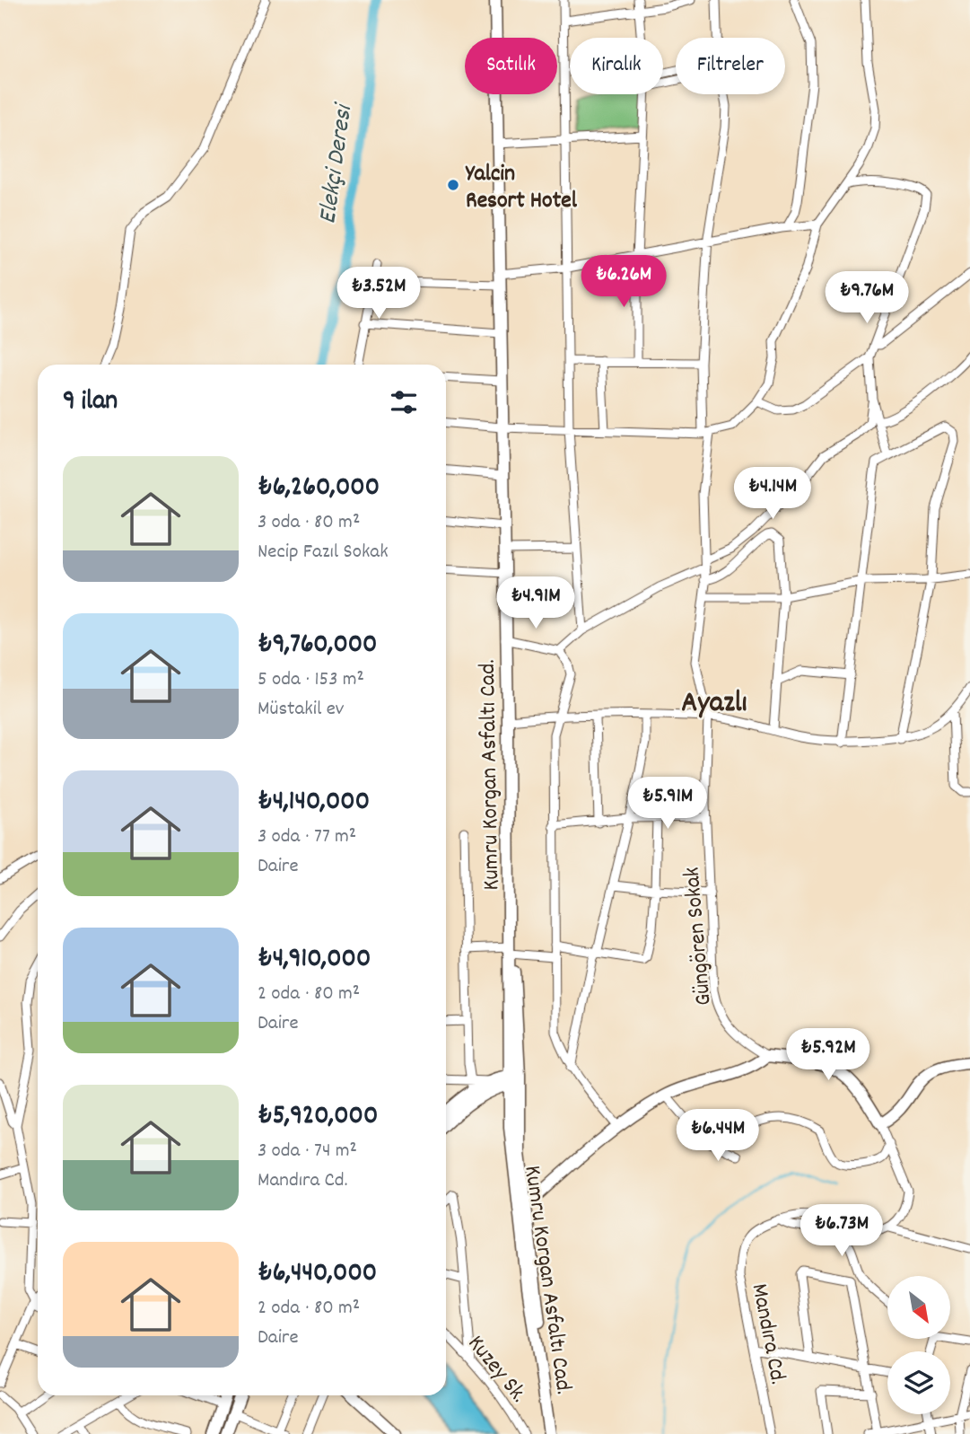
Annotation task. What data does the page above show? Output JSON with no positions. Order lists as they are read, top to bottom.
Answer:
{
  "streets": {
    "main road": ["Kumru Korgan Asfaltı Cad."],
    "street": ["Güngören Sokak", "Mandıra Cd.", "Kuzey Sk."]
  },
  "districts": ["Ayazlı"],
  "water": ["Elekçi Deresi"],
  "places": ["Yalcin Resort Hotel"],
  "north": "bottom right",
  "page": {
    "chip": ["Satılık", "Kiralık", "Filtreler"],
    "price": [
      "₺6.26M",
      "₺3.52M",
      "₺9.76M",
      "₺4.14M",
      "₺4.91M",
      "₺5.91M",
      "₺5.92M",
      "₺6.44M",
      "₺6.73M"
    ],
    "heading": "9 ilan",
    "list": [
      {
        "name": "₺6,260,000",
        "note": "3 oda · 80 m² · Necip Fazıl Sokak"
      },
      {
        "name": "₺9,760,000",
        "note": "5 oda · 153 m² · Müstakil ev"
      },
      {
        "name": "₺4,140,000",
        "note": "3 oda · 77 m² · Daire"
      },
      {
        "name": "₺4,910,000",
        "note": "2 oda · 80 m² · Daire"
      },
      {
        "name": "₺5,920,000",
        "note": "3 oda · 74 m² · Mandıra Cd."
      },
      {
        "name": "₺6,440,000",
        "note": "2 oda · 80 m² · Daire"
      }
    ]
  }
}
